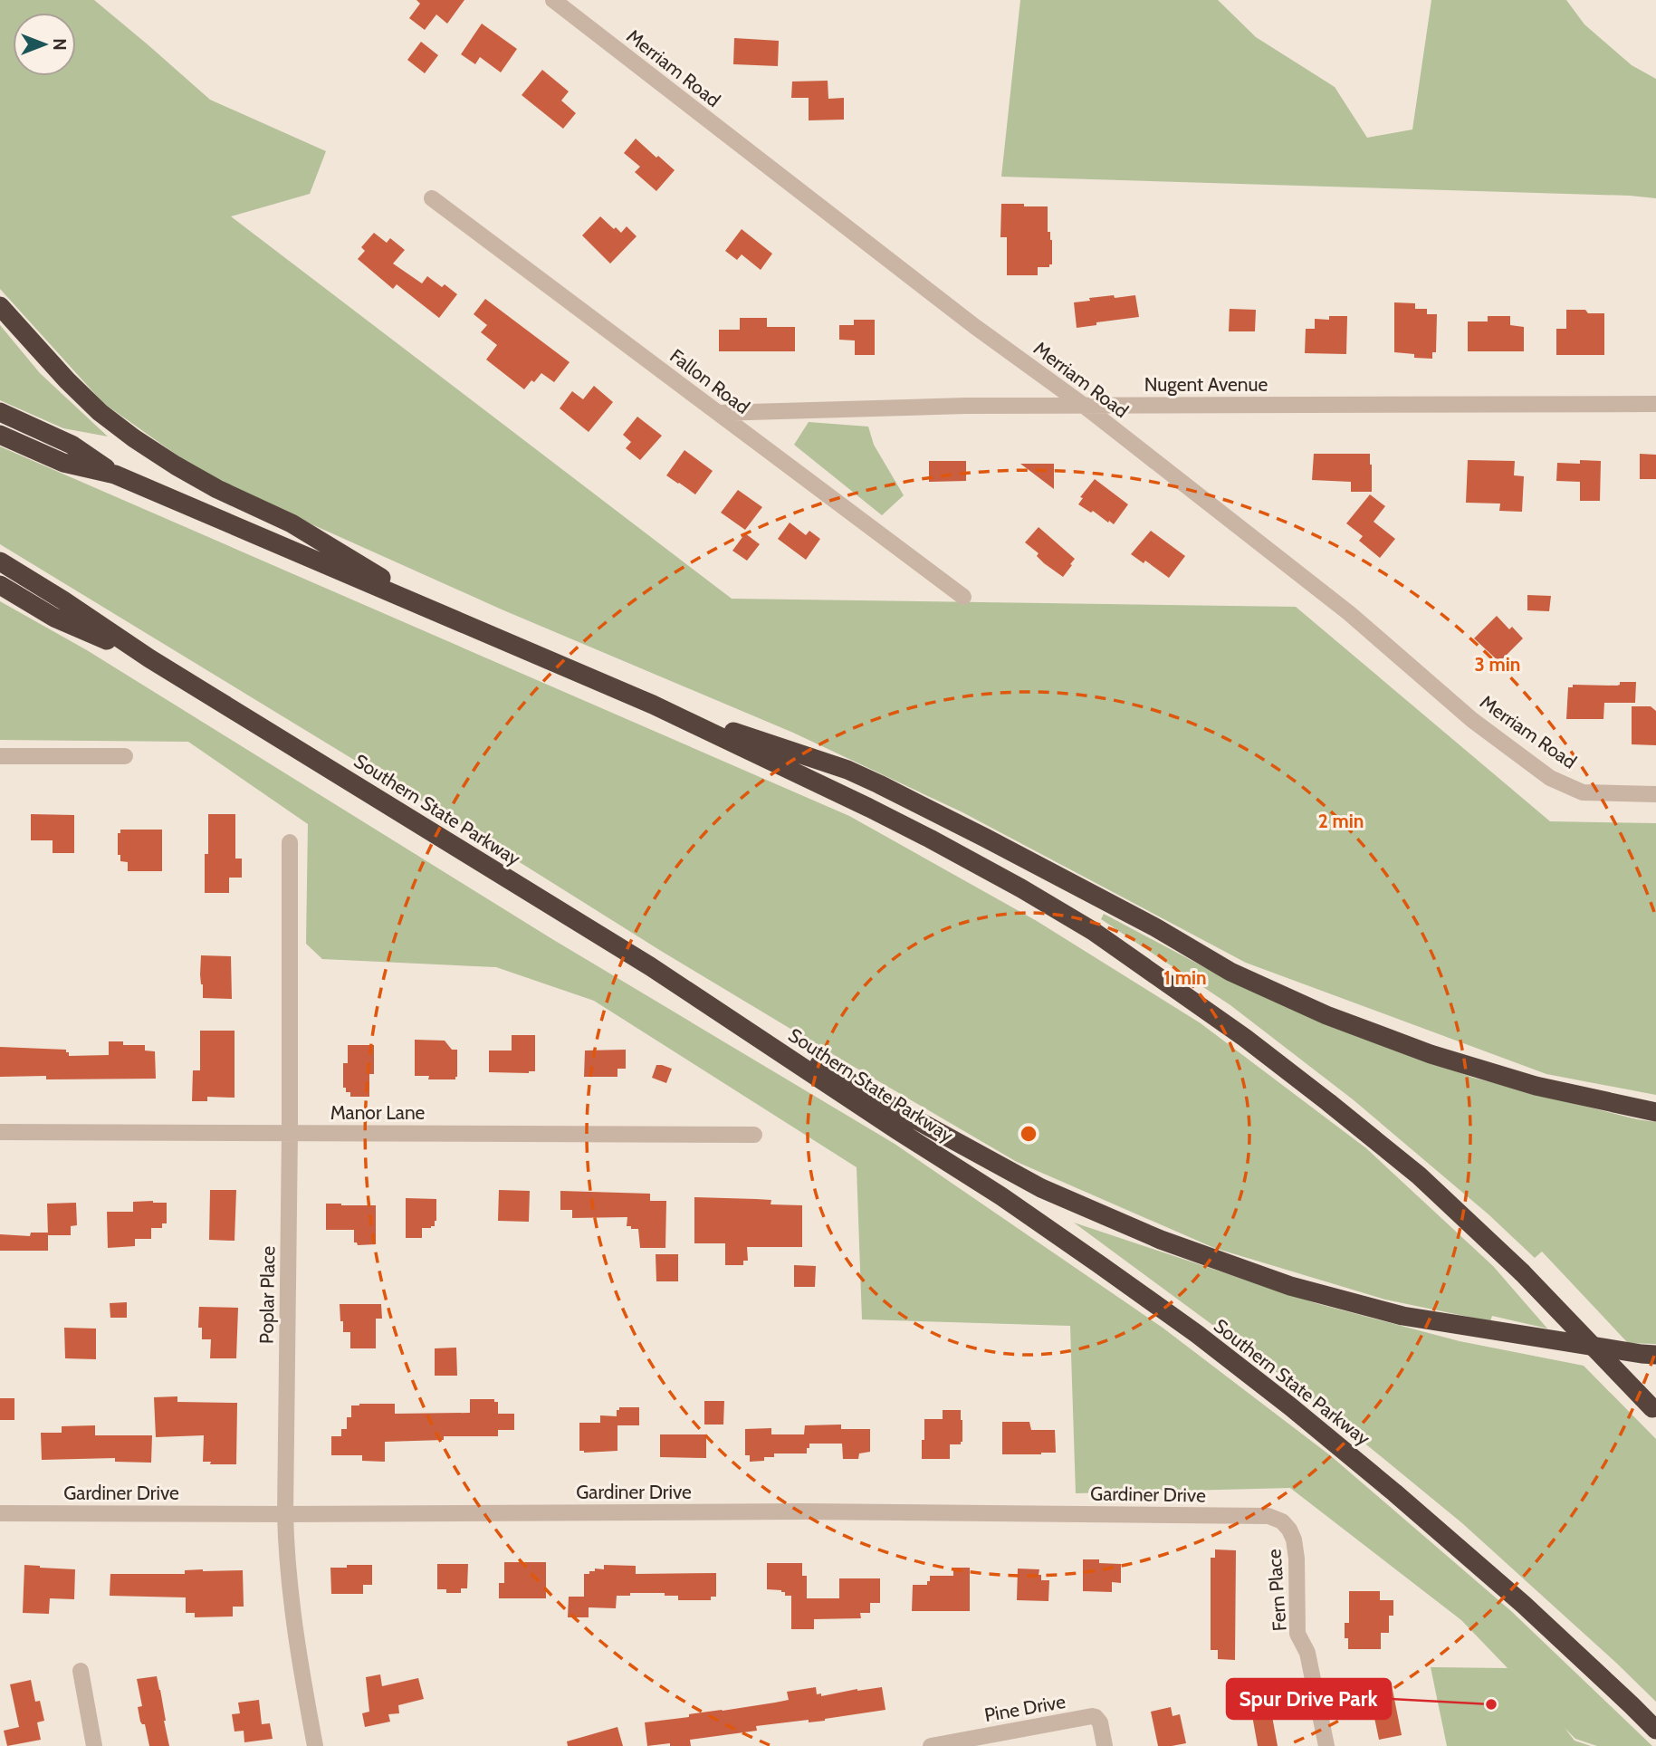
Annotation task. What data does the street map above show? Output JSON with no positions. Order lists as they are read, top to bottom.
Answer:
{
  "streets": {
    "highway": ["Southern State Parkway"],
    "street": [
      "Merriam Road",
      "Fallon Road",
      "Nugent Avenue",
      "Manor Lane",
      "Poplar Place",
      "Gardiner Drive",
      "Fern Place",
      "Pine Drive"
    ]
  },
  "crossings": [
    ["Merriam Road", "Nugent Avenue"],
    ["Fallon Road", "Nugent Avenue"],
    ["Manor Lane", "Poplar Place"],
    ["Poplar Place", "Gardiner Drive"],
    ["Gardiner Drive", "Fern Place"]
  ],
  "places": ["Spur Drive Park"],
  "north": "right",
  "rings": ["3 min", "2 min", "1 min"]
}
